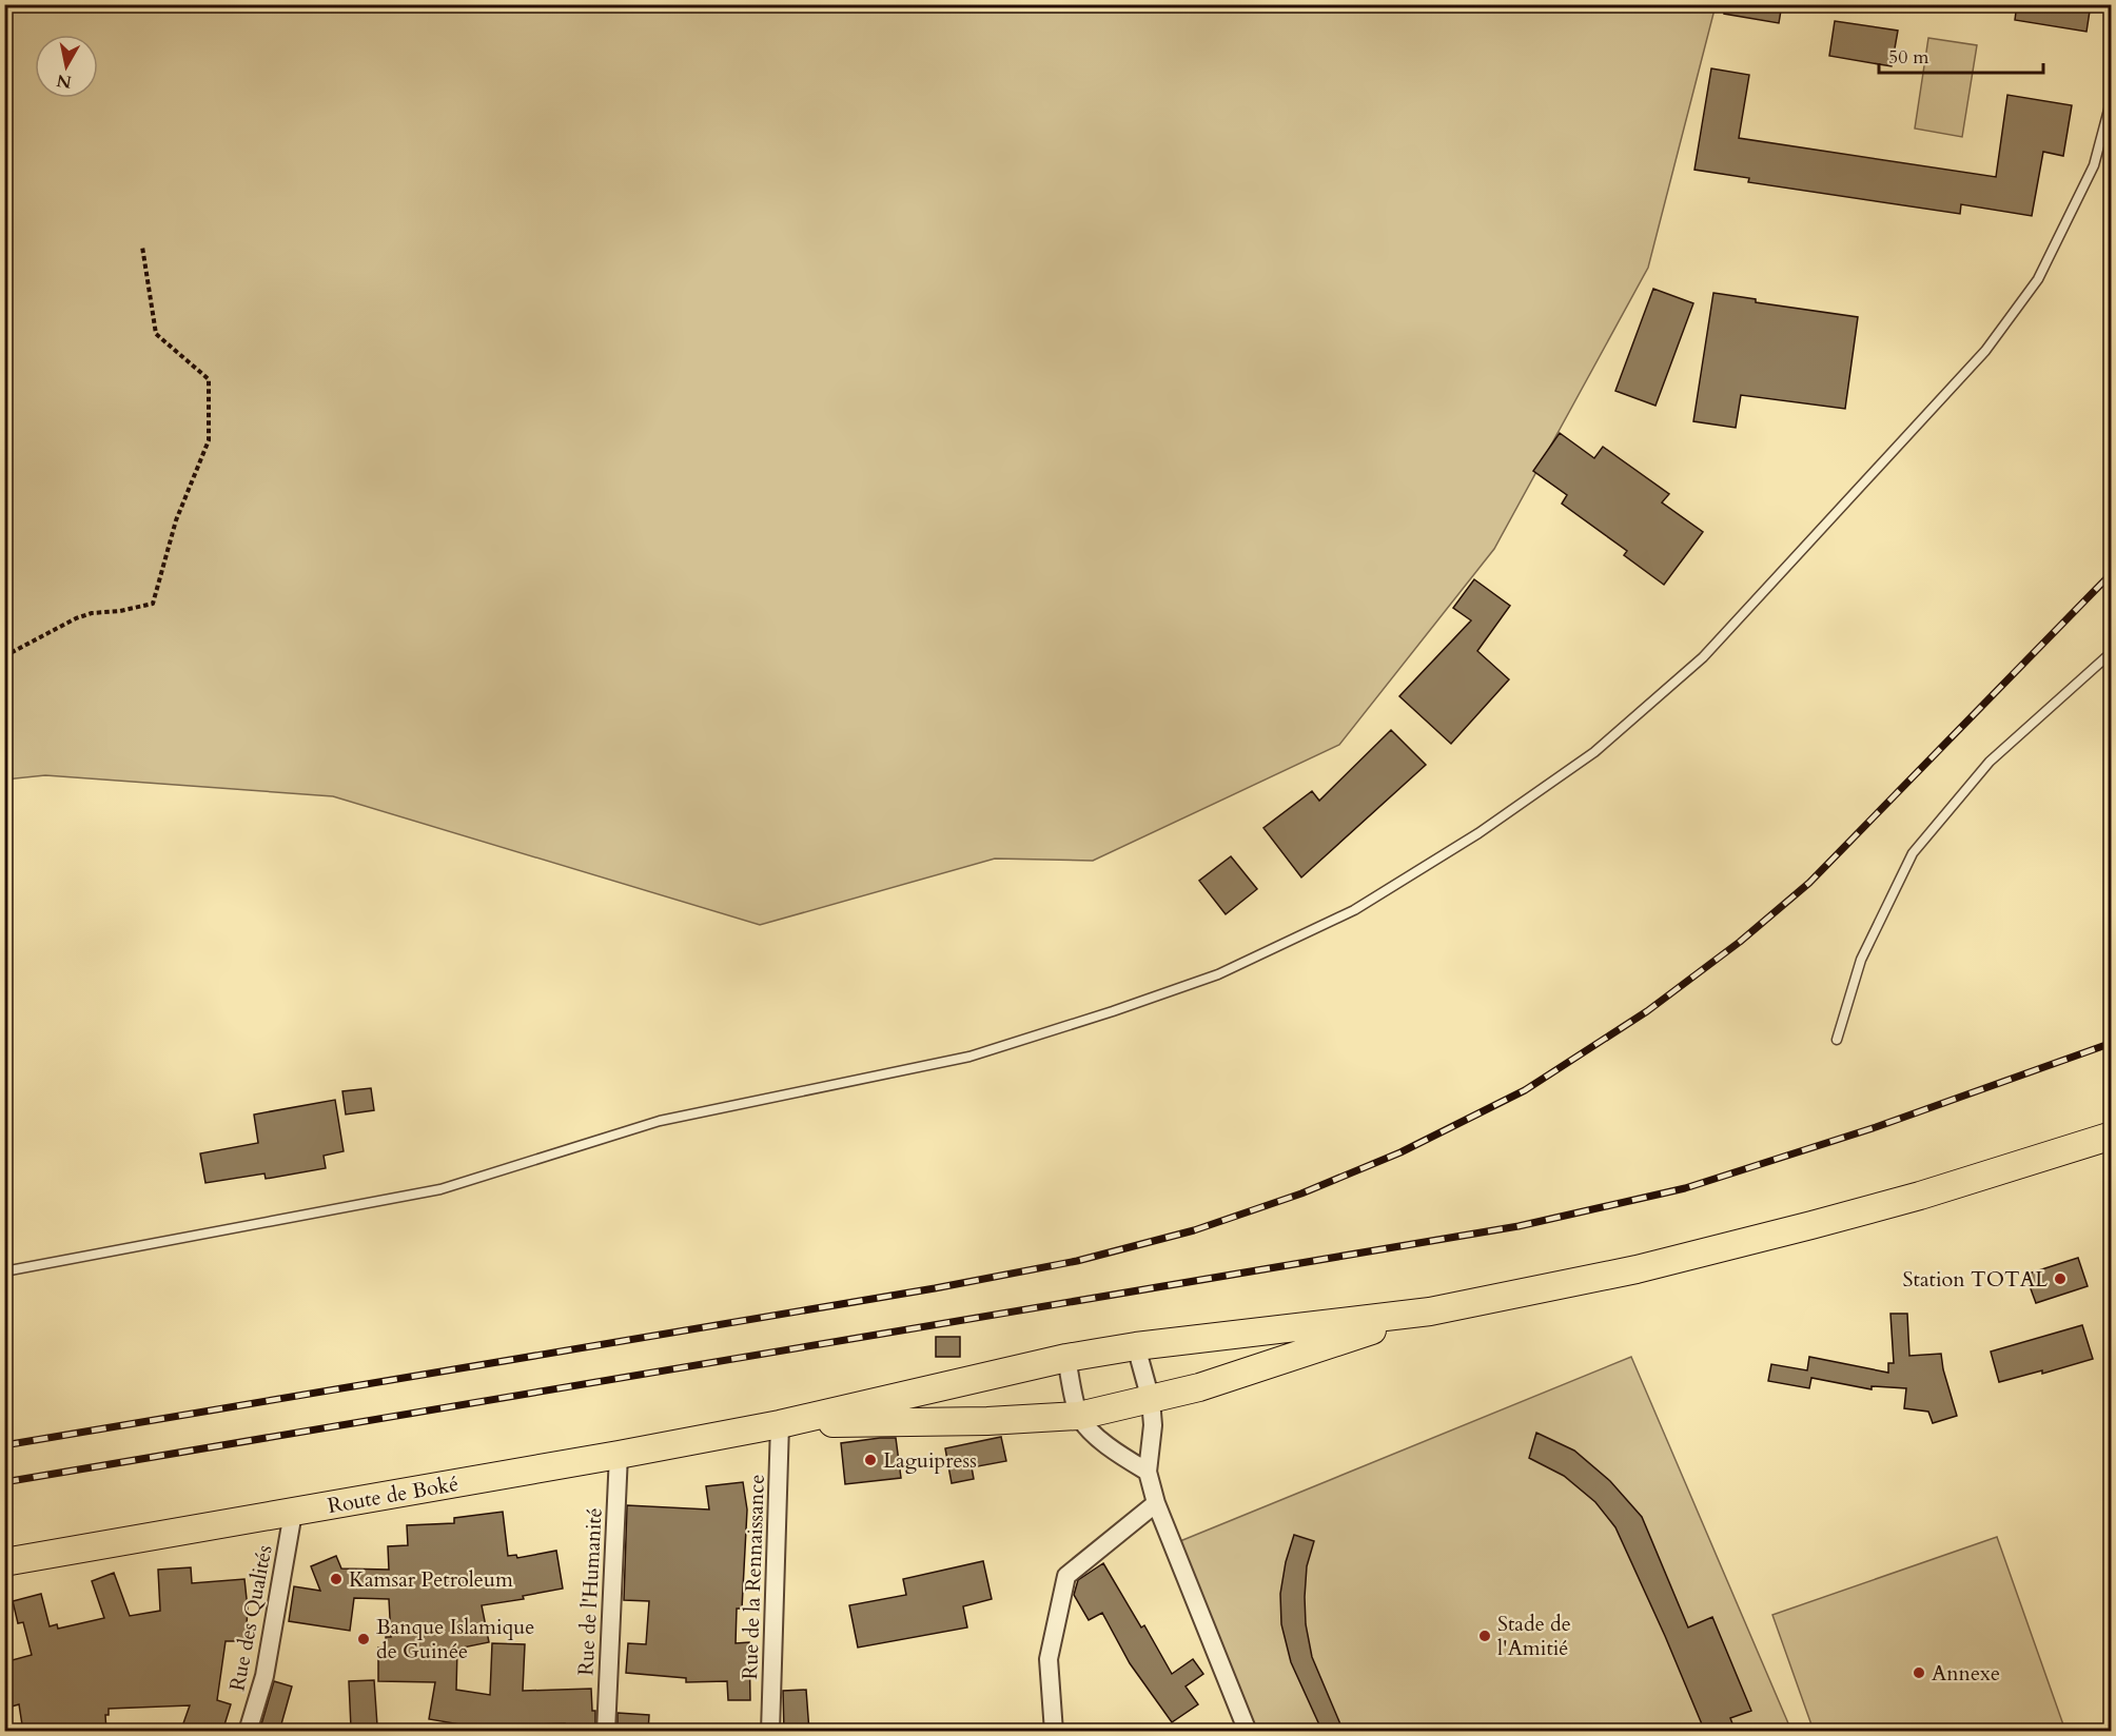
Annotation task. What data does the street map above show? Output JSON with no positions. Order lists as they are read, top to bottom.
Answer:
{
  "streets": {
    "main road": ["Route de Boké"],
    "street": ["Rue de la Rennaissance", "Rue de l'Humanité", "Rue des Qualités"]
  },
  "crossings": [
    ["Route de Boké", "Rue de la Rennaissance"],
    ["Route de Boké", "Rue de l'Humanité"],
    ["Route de Boké", "Rue des Qualités"]
  ],
  "places": [
    "Station TOTAL",
    "Laguipress",
    "Kamsar Petroleum",
    "Stade de l'Amitié",
    "Banque Islamique de Guinée",
    "Annexe"
  ],
  "scale_bar": "50 m",
  "north": "bottom"
}
